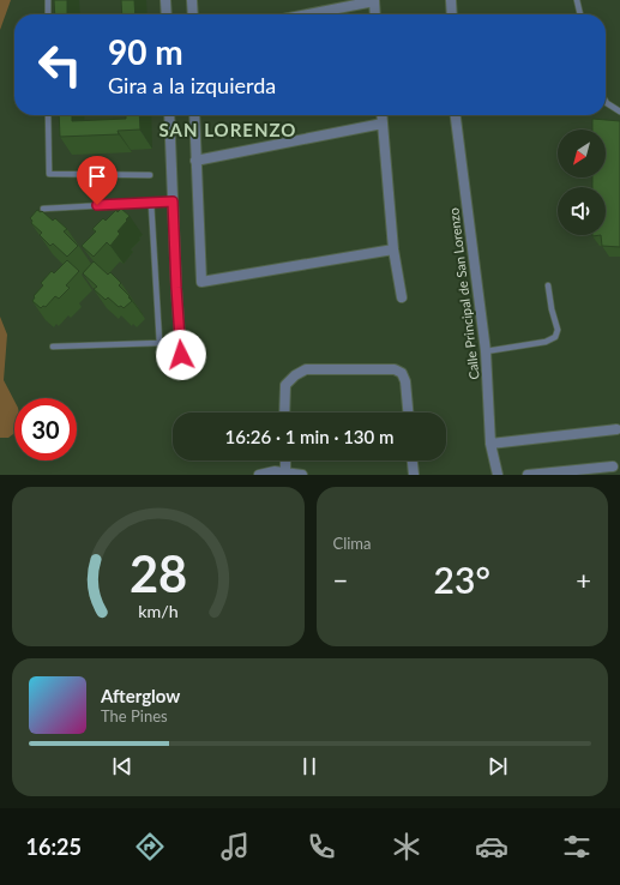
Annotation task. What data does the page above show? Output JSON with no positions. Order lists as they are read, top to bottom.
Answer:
{
  "streets": {
    "street": ["Calle Principal de San Lorenzo"]
  },
  "districts": ["SAN LORENZO"],
  "north": "bottom left",
  "page": {
    "turn": ["90 m", "Gira a la izquierda"],
    "limit": "30",
    "trip": "16:26 · 1 min · 130 m",
    "tile": "Clima",
    "heat": ["−", "23°", "+"],
    "song": ["Afterglow", "The Pines"],
    "tabs": "16:25",
    "gauge": ["28", "km/h"]
  }
}
